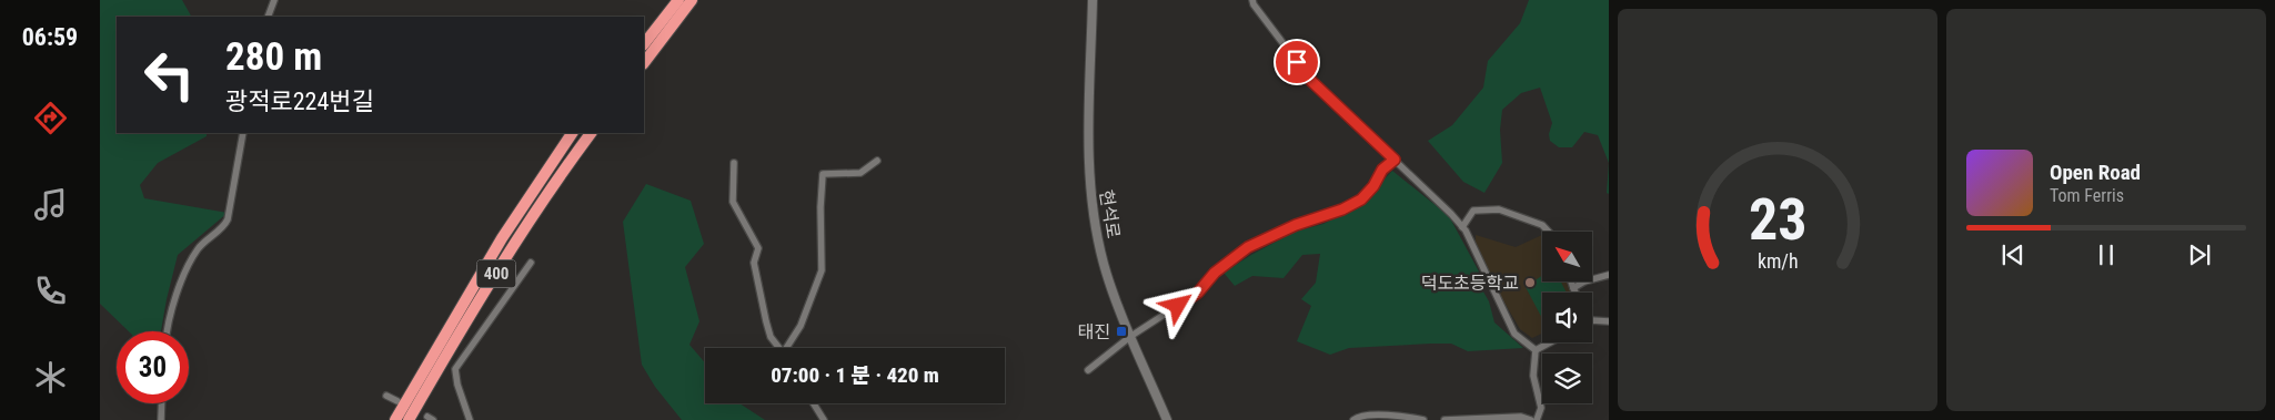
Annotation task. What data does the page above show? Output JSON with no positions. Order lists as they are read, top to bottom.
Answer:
{
  "streets": {
    "highway": ["400"],
    "street": ["현석로"]
  },
  "places": {
    "other": ["덕도초등학교"],
    "transit": ["태진"]
  },
  "north": "top left",
  "page": {
    "tabs": "06:59",
    "turn": ["280 m", "광적로224번길"],
    "song": ["Open Road", "Tom Ferris"],
    "limit": "30",
    "trip": "07:00 · 1 분 · 420 m",
    "gauge": ["23", "km/h"]
  }
}
